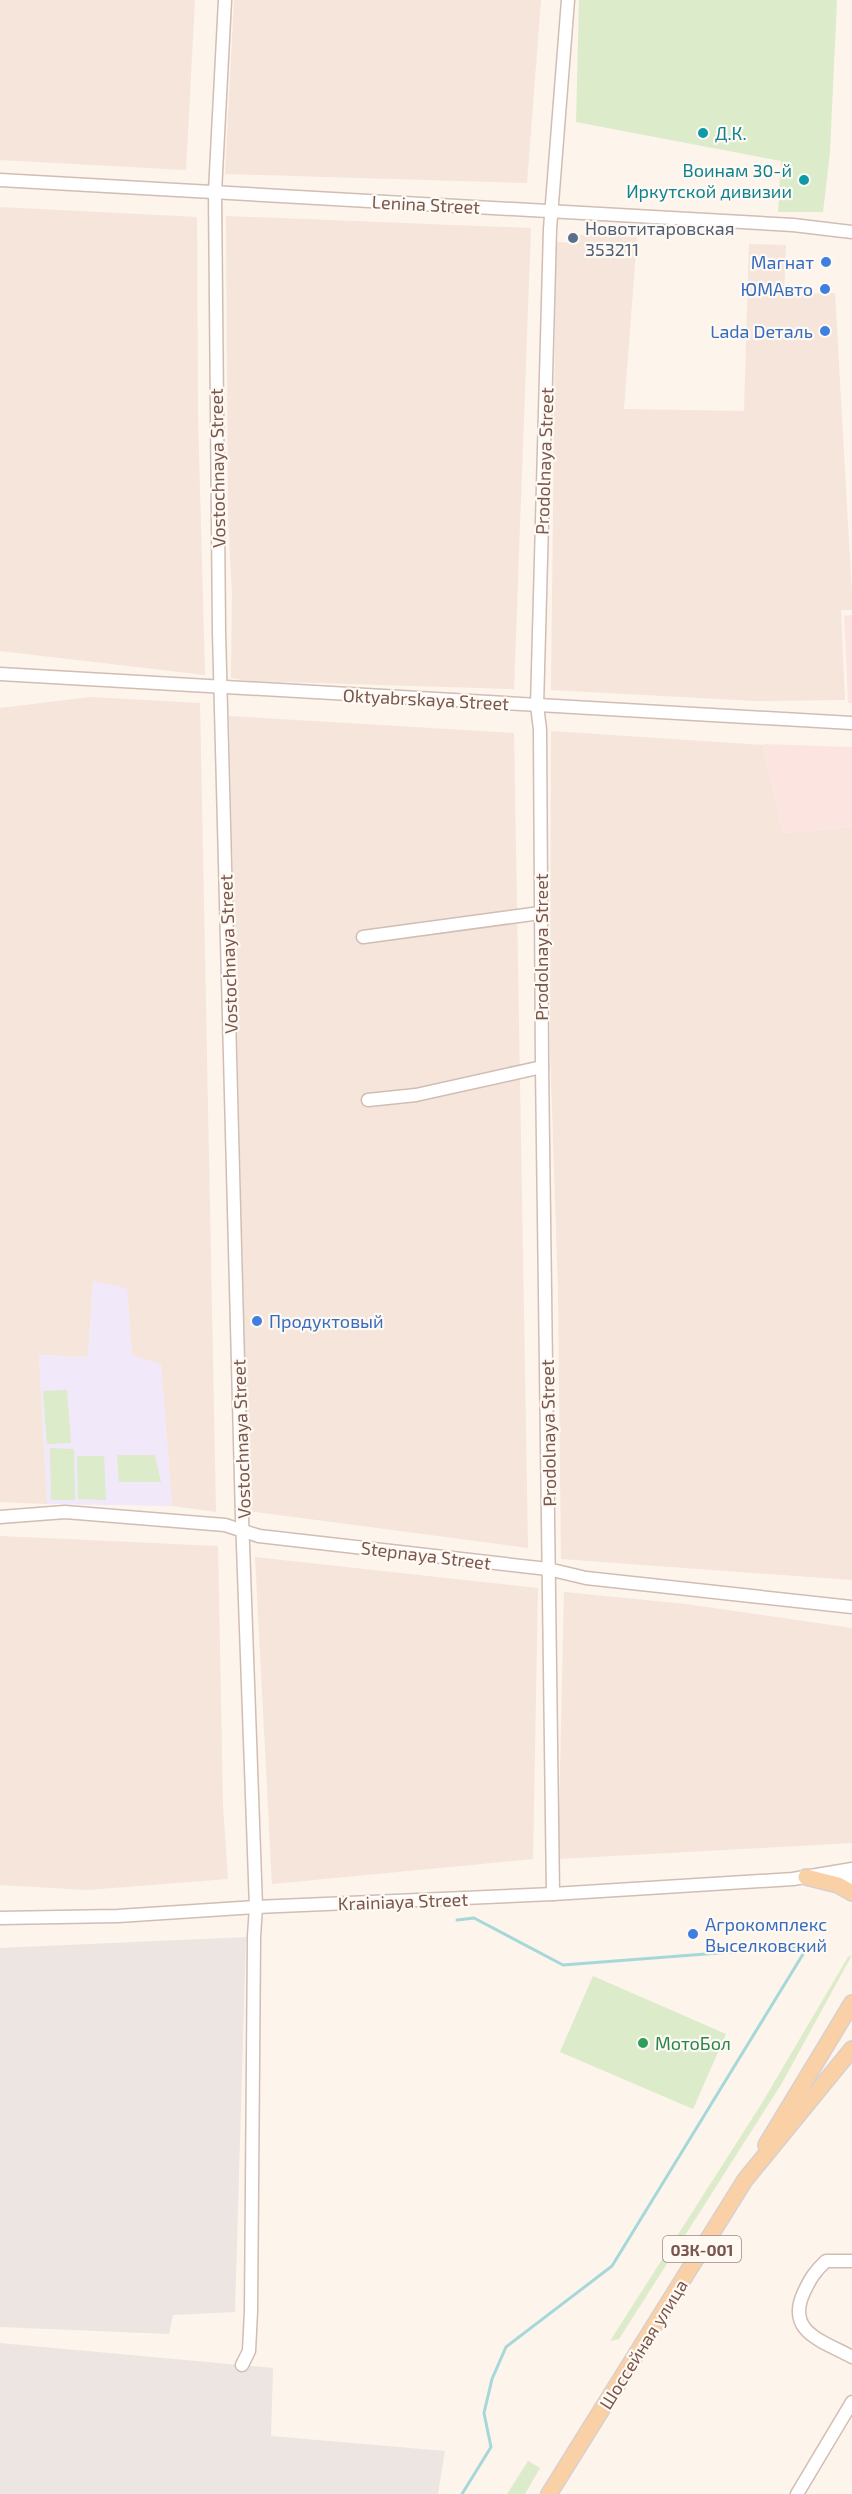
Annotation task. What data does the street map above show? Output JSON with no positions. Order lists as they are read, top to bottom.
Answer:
{
  "streets": {
    "main road": ["03К-001", "Шоссейная улица"],
    "street": [
      "Lenina Street",
      "Prodolnaya Street",
      "Vostochnaya Street",
      "Oktyabrskaya Street",
      "Stepnaya Street",
      "Krainiaya Street"
    ]
  },
  "crossings": [
    ["Lenina Street", "Prodolnaya Street"],
    ["Lenina Street", "Vostochnaya Street"],
    ["Prodolnaya Street", "Oktyabrskaya Street"],
    ["Prodolnaya Street", "Stepnaya Street"],
    ["Prodolnaya Street", "Krainiaya Street"],
    ["Vostochnaya Street", "Oktyabrskaya Street"],
    ["Vostochnaya Street", "Stepnaya Street"],
    ["Vostochnaya Street", "Krainiaya Street"],
    ["03К-001", "Шоссейная улица"]
  ],
  "places": [
    "Д.К.",
    "Воинам 30-й Иркутской дивизии",
    "Новотитаровская 353211",
    "Магнат",
    "ЮМАвто",
    "Lada Dеталь",
    "Продуктовый",
    "Агрокомплекс Выселковский",
    "МотоБол"
  ]
}
